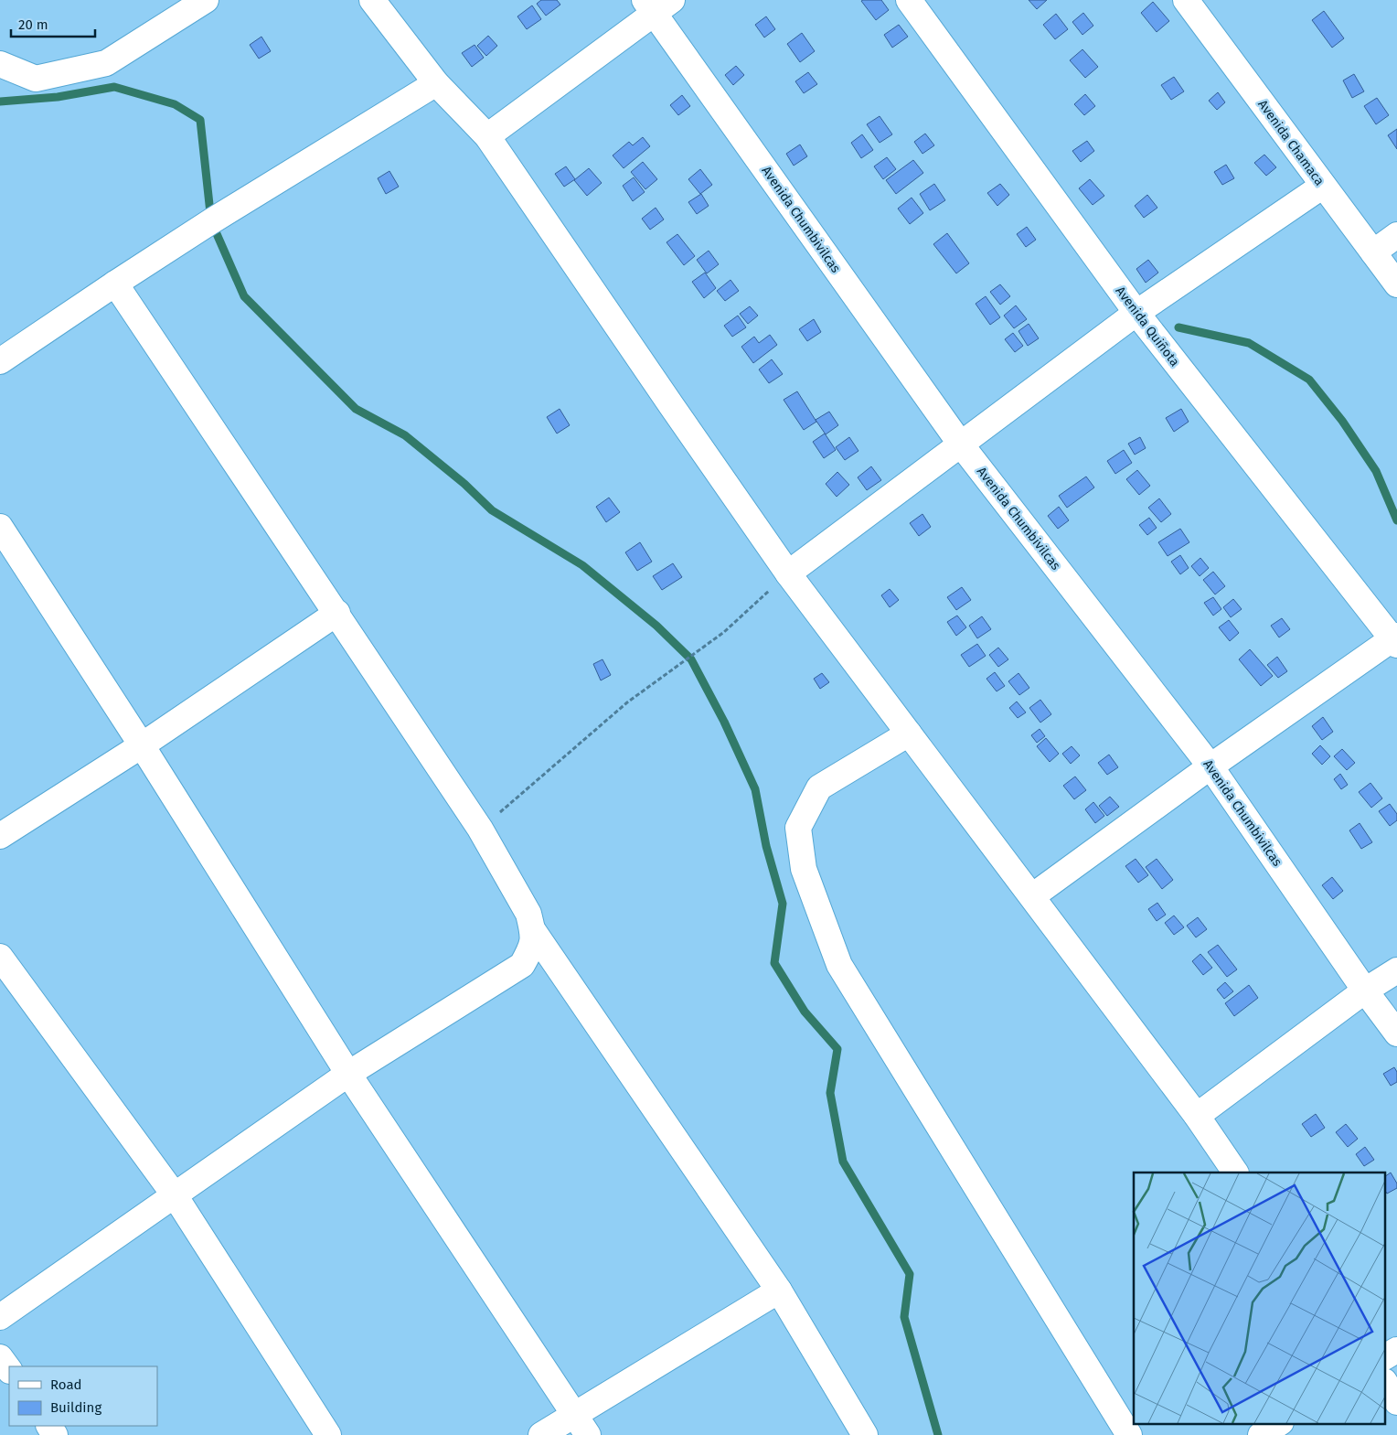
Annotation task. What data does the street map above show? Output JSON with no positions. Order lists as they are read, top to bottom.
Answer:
{
  "streets": {
    "street": ["Avenida Chamaca", "Avenida Chumbivilcas", "Avenida Quiñota"]
  },
  "legend": ["Road", "Building"],
  "scale_bar": "20 m"
}
